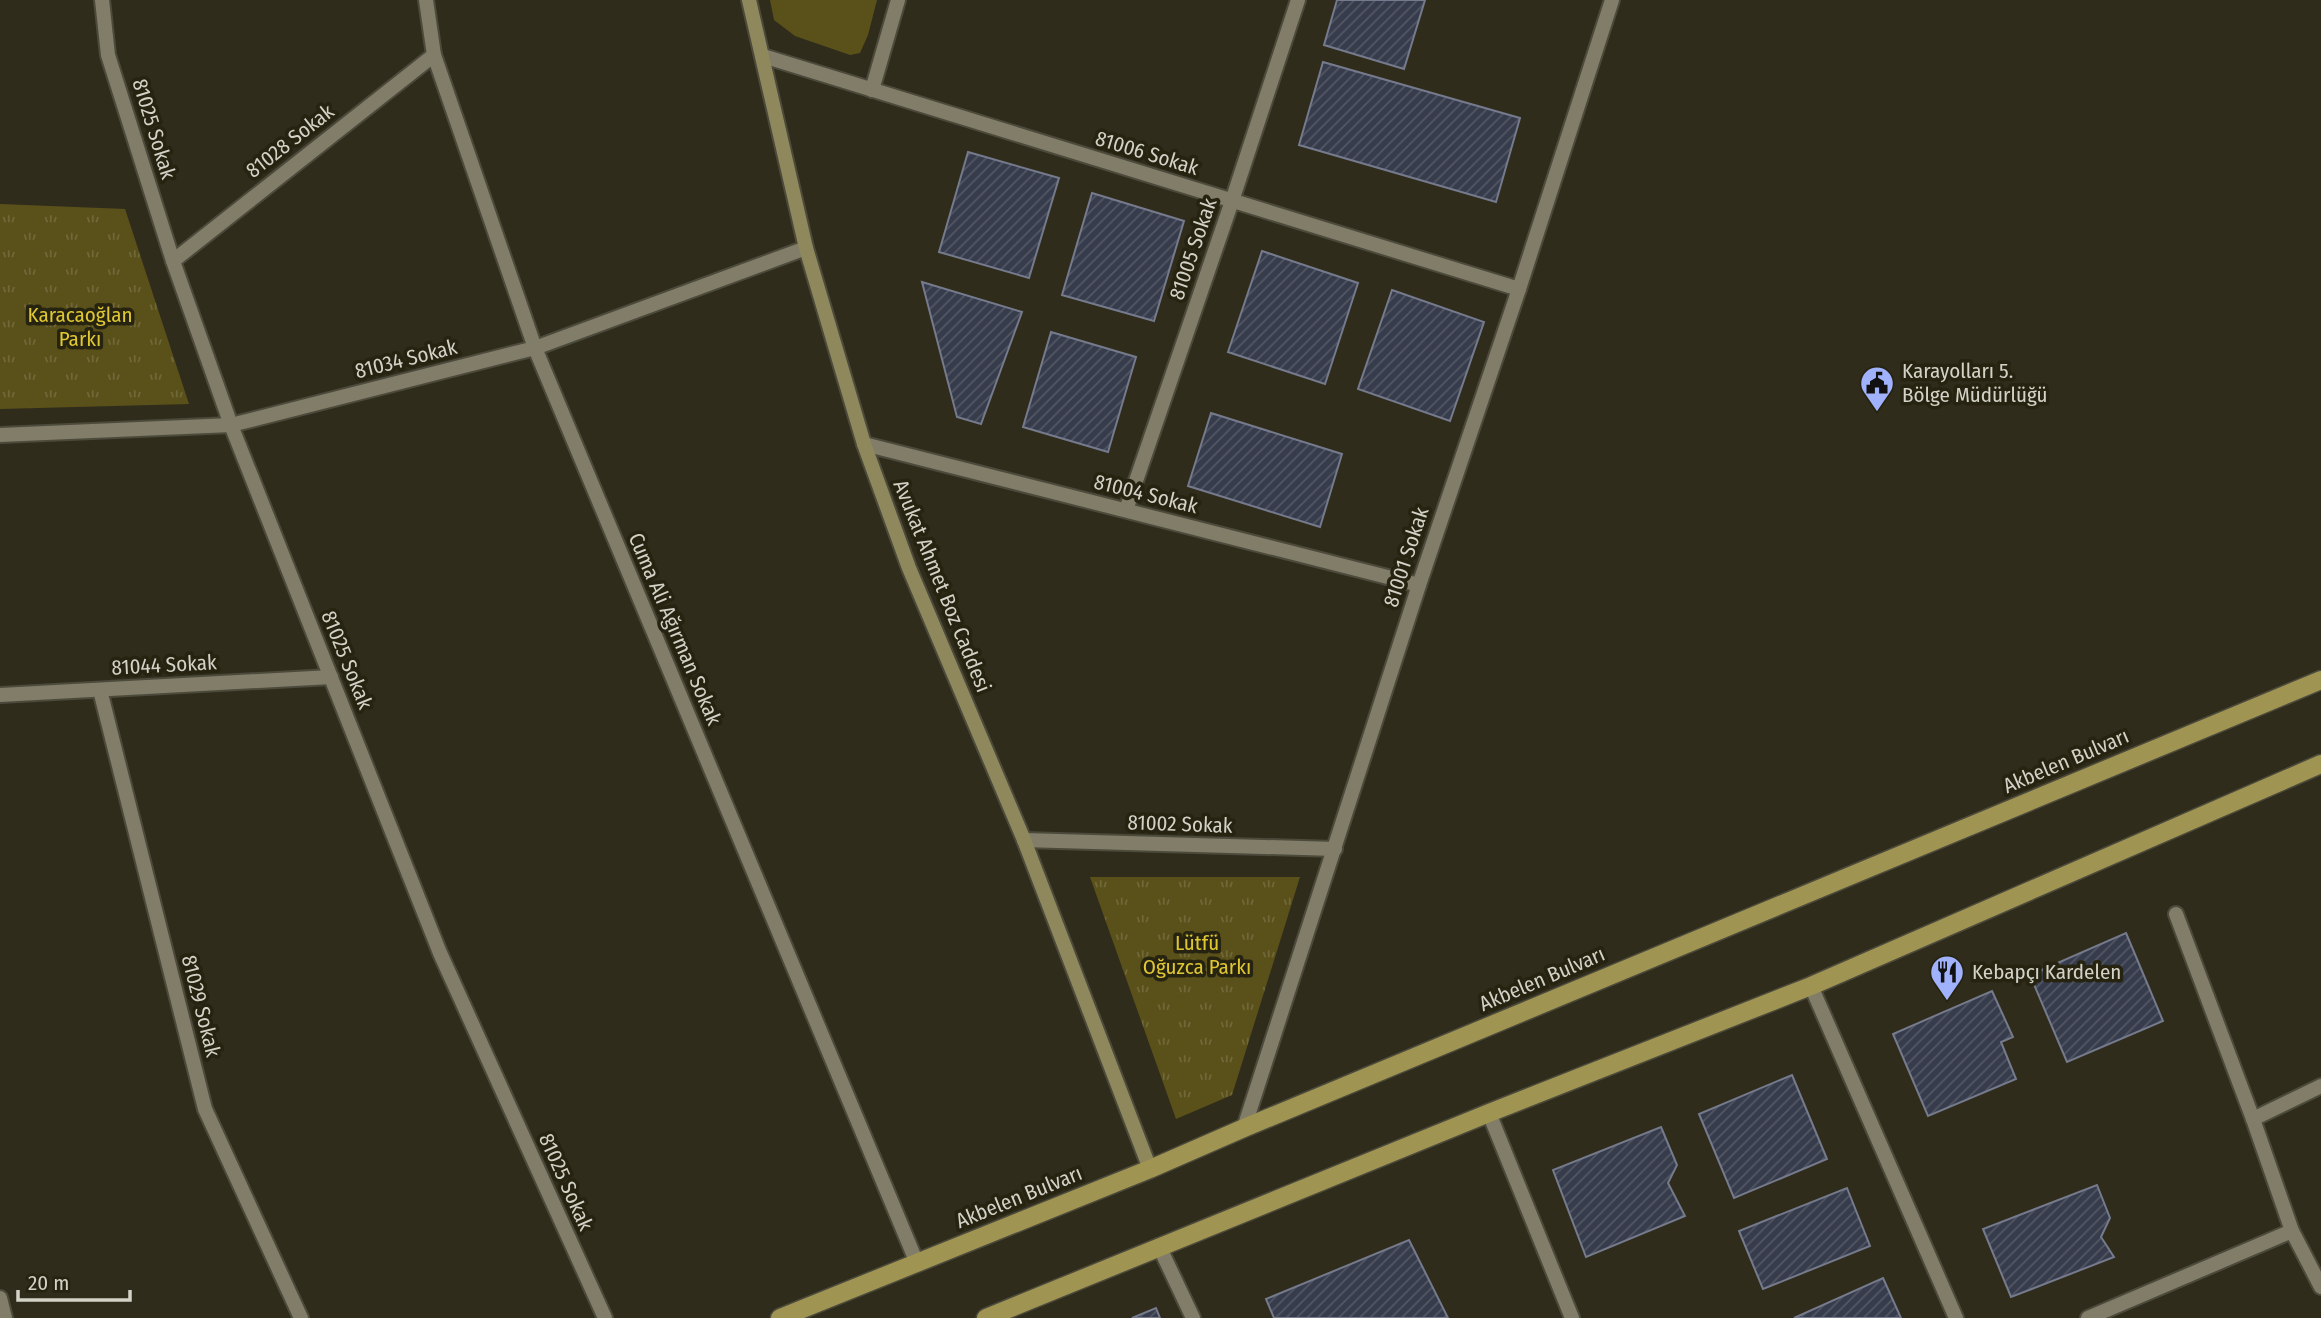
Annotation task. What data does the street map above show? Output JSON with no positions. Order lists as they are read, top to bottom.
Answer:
{
  "streets": {
    "main road": ["Akbelen Bulvarı"],
    "street": [
      "81025 Sokak",
      "81028 Sokak",
      "81006 Sokak",
      "81005 Sokak",
      "81034 Sokak",
      "81004 Sokak",
      "81001 Sokak",
      "Avukat Ahmet Boz Caddesi",
      "Cuma Ali Ağırman Sokak",
      "81044 Sokak",
      "81002 Sokak",
      "81029 Sokak"
    ]
  },
  "crossings": [
    ["81025 Sokak", "81028 Sokak"],
    ["81025 Sokak", "81034 Sokak"],
    ["81025 Sokak", "81044 Sokak"],
    ["81028 Sokak", "Cuma Ali Ağırman Sokak"],
    ["81006 Sokak", "81005 Sokak"],
    ["81006 Sokak", "81001 Sokak"],
    ["81006 Sokak", "Avukat Ahmet Boz Caddesi"],
    ["81005 Sokak", "81004 Sokak"],
    ["81034 Sokak", "Avukat Ahmet Boz Caddesi"],
    ["81034 Sokak", "Cuma Ali Ağırman Sokak"],
    ["81004 Sokak", "81001 Sokak"],
    ["81004 Sokak", "Avukat Ahmet Boz Caddesi"],
    ["81001 Sokak", "Akbelen Bulvarı"],
    ["81001 Sokak", "81002 Sokak"],
    ["Avukat Ahmet Boz Caddesi", "Akbelen Bulvarı"],
    ["Avukat Ahmet Boz Caddesi", "81002 Sokak"],
    ["Cuma Ali Ağırman Sokak", "Akbelen Bulvarı"],
    ["81044 Sokak", "81029 Sokak"]
  ],
  "parks": ["Karacaoğlan Parkı", "Lütfü Oğuzca Parkı"],
  "places": {
    "public building": ["Karayolları 5. Bölge Müdürlüğü"],
    "restaurant": ["Kebapçı Kardelen"]
  },
  "scale_bar": "20 m"
}
